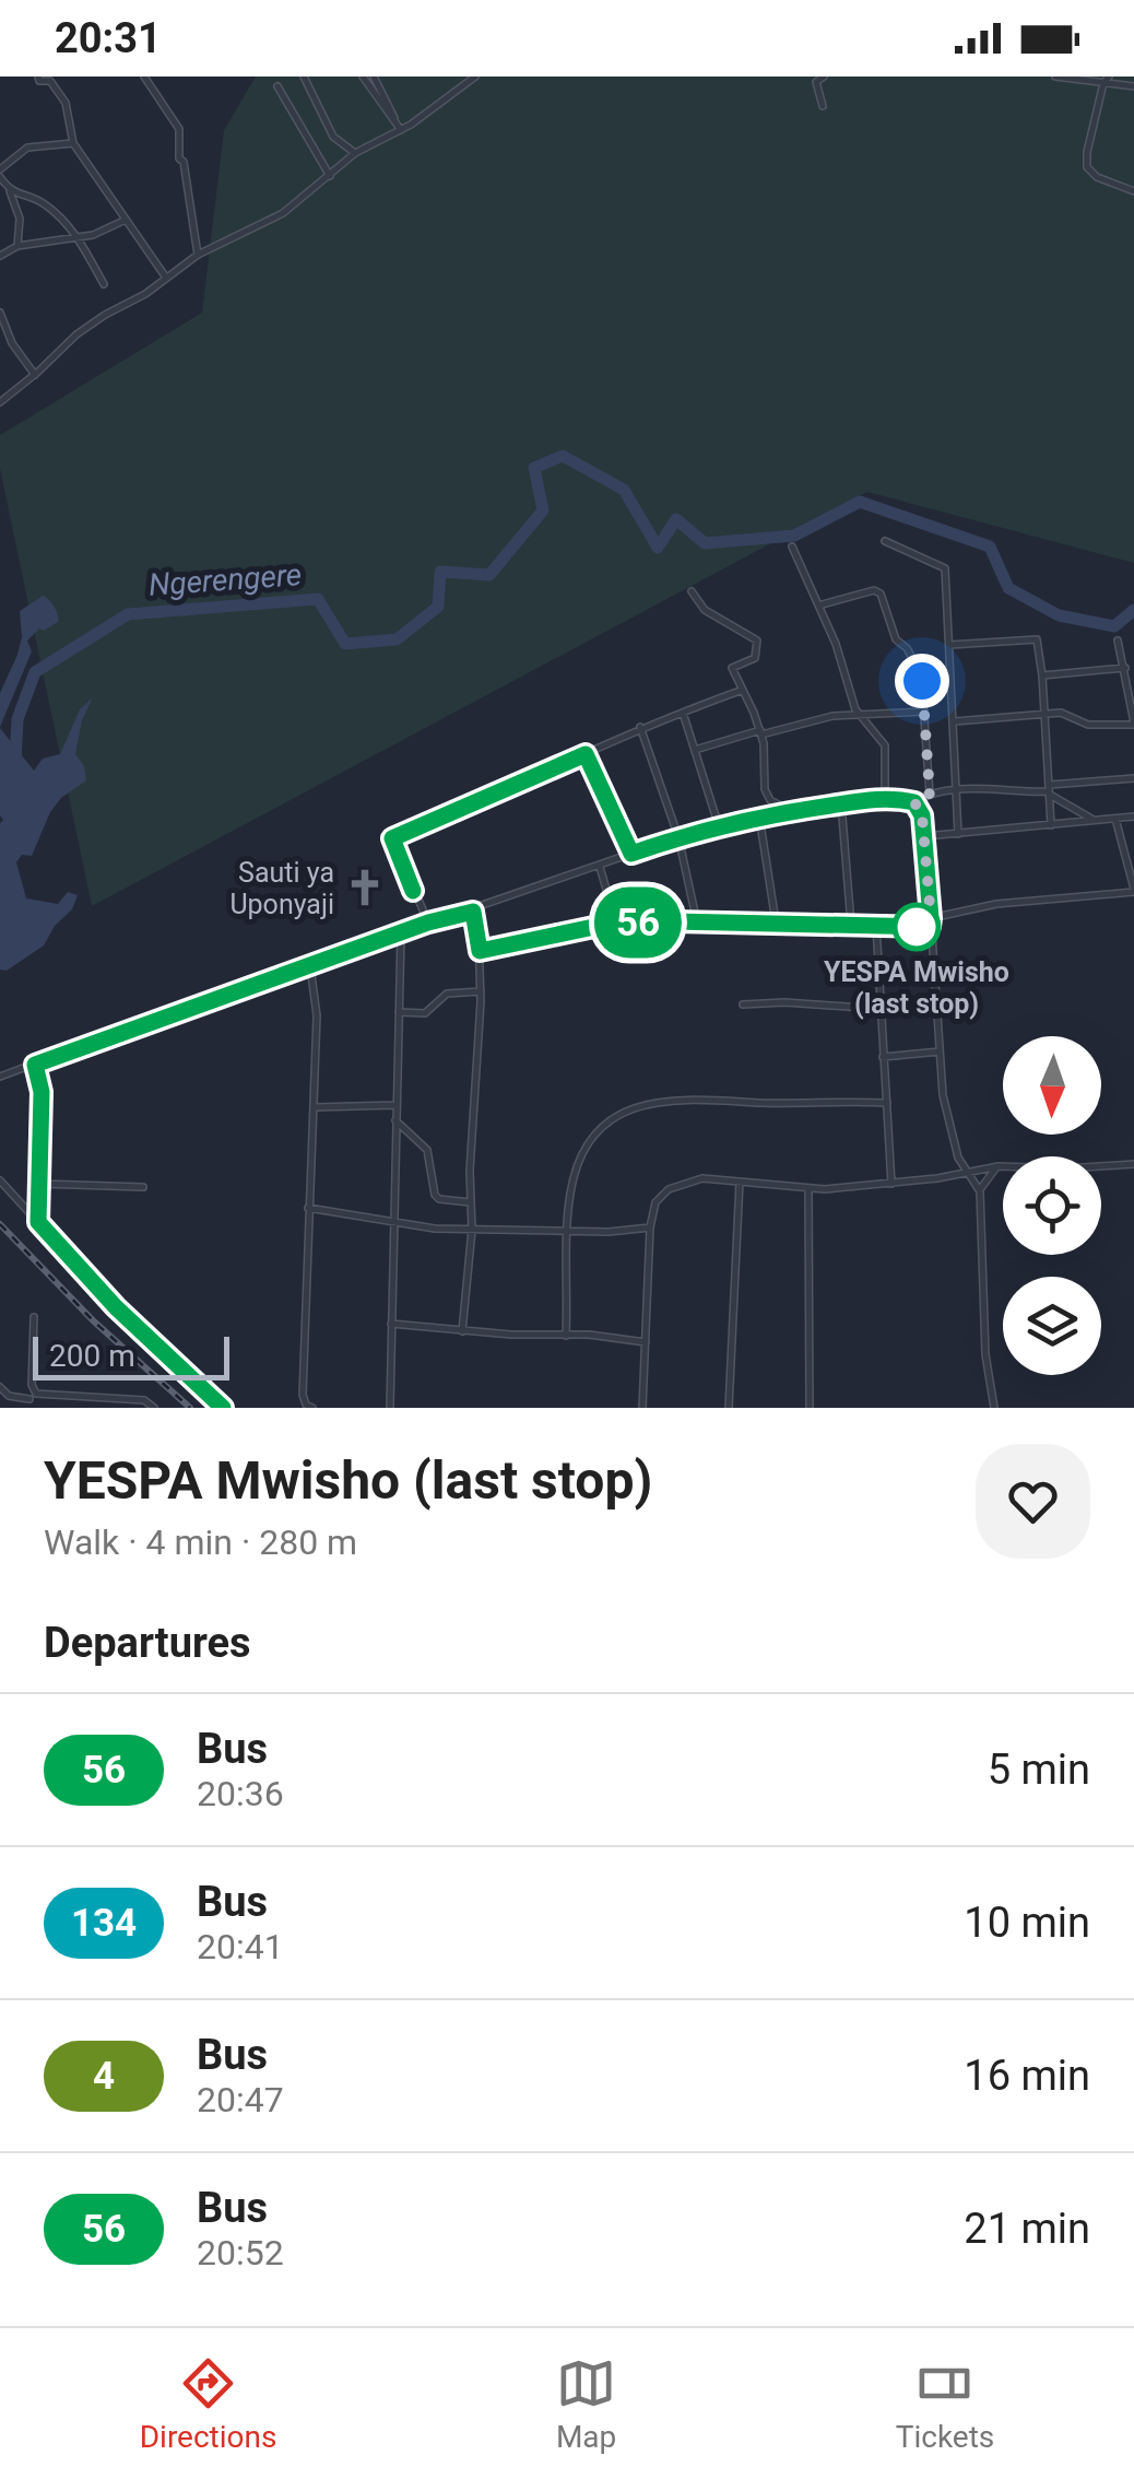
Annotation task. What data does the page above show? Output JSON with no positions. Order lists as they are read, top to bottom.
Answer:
{
  "water": ["Ngerengere"],
  "places": {
    "church": ["Sauti ya Uponyaji"],
    "other": ["YESPA Mwisho (last stop)"]
  },
  "lines": ["bus line 56"],
  "scale_bar": "200 m",
  "north": "bottom",
  "page": {
    "status": "20:31",
    "on_map": "56",
    "scale": "200 m",
    "heading": [
      ["YESPA Mwisho (last stop)", "Walk · 4 min · 280 m"],
      "Departures"
    ],
    "list": [
      {
        "mark": "56",
        "name": "Bus",
        "note": "20:36",
        "value": "5 min"
      },
      {
        "mark": "134",
        "name": "Bus",
        "note": "20:41",
        "value": "10 min"
      },
      {
        "mark": "4",
        "name": "Bus",
        "note": "20:47",
        "value": "16 min"
      },
      {
        "mark": "56",
        "name": "Bus",
        "note": "20:52",
        "value": "21 min"
      }
    ],
    "tabs": ["Directions", "Map", "Tickets"]
  }
}
